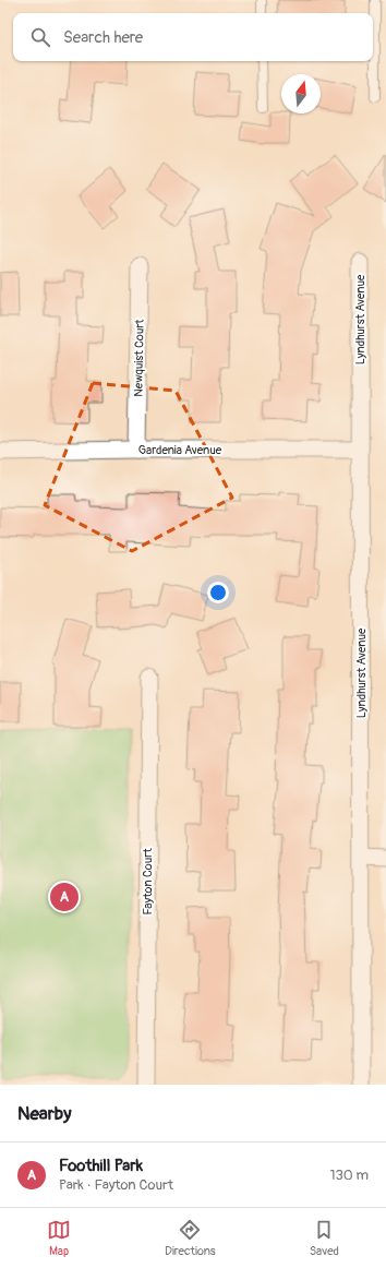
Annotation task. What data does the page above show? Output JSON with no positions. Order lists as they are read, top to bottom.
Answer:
{
  "streets": {
    "street": [
      "Lyndhurst Avenue",
      "Newquist Court",
      "Gardenia Avenue",
      "Fayton Court"
    ]
  },
  "crossings": [
    ["Lyndhurst Avenue", "Gardenia Avenue"],
    ["Newquist Court", "Gardenia Avenue"]
  ],
  "north": "top",
  "page": {
    "search": "Search here",
    "pins": "A",
    "heading": "Nearby",
    "list": [
      {
        "mark": "A",
        "name": "Foothill Park",
        "note": "Park · Fayton Court",
        "value": "130 m"
      }
    ],
    "nav": ["Map", "Directions", "Saved"]
  }
}
